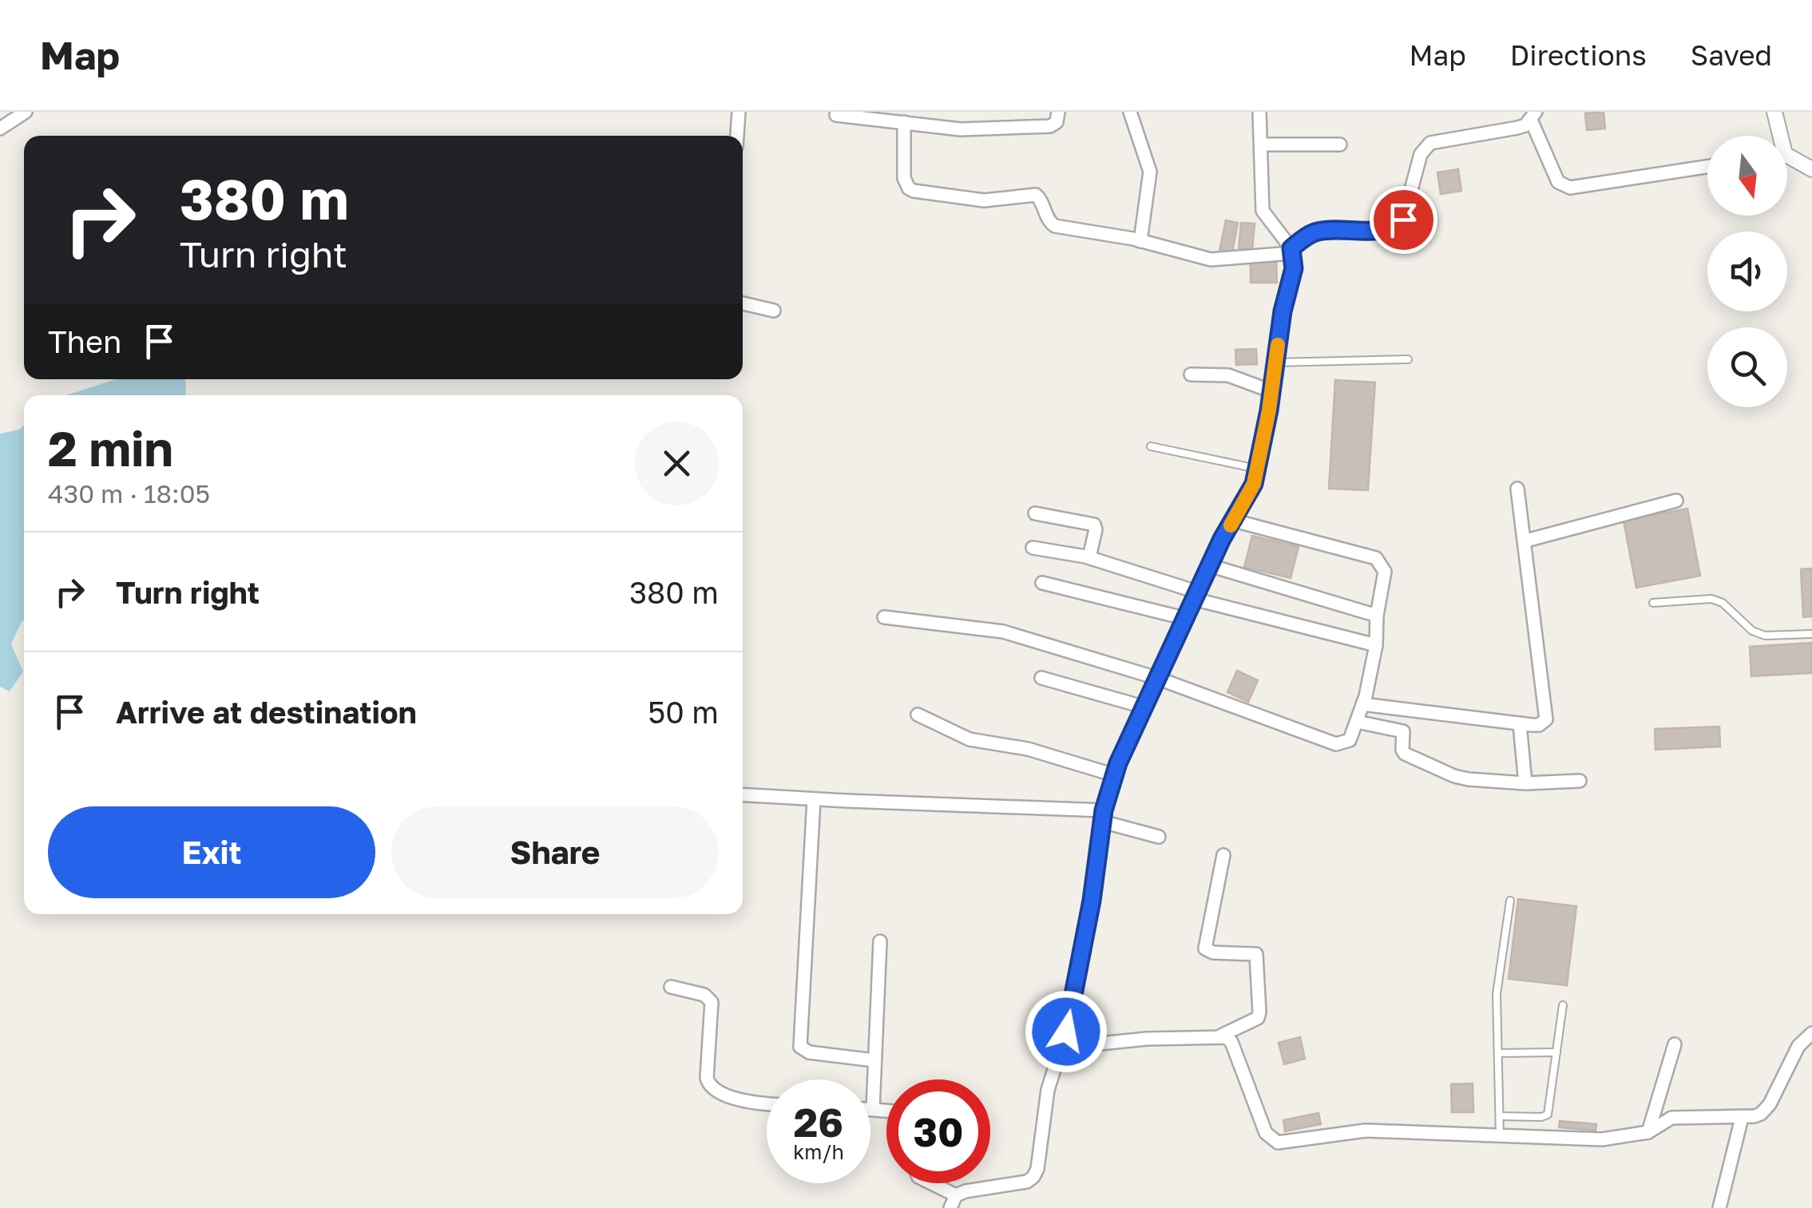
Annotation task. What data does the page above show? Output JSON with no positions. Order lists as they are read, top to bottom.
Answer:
{
  "north": "bottom",
  "page": {
    "header": "Map",
    "nav": ["Map", "Directions", "Saved"],
    "turn": ["380 m", "Turn right"],
    "then": "Then",
    "heading": ["2 min", "430 m · 18:05"],
    "list": [
      {
        "name": "Turn right",
        "value": "380 m"
      },
      {
        "name": "Arrive at destination",
        "value": "50 m"
      }
    ],
    "buttons": ["Exit", "Share"],
    "speed": "26 km/h",
    "limit": "30"
  }
}
